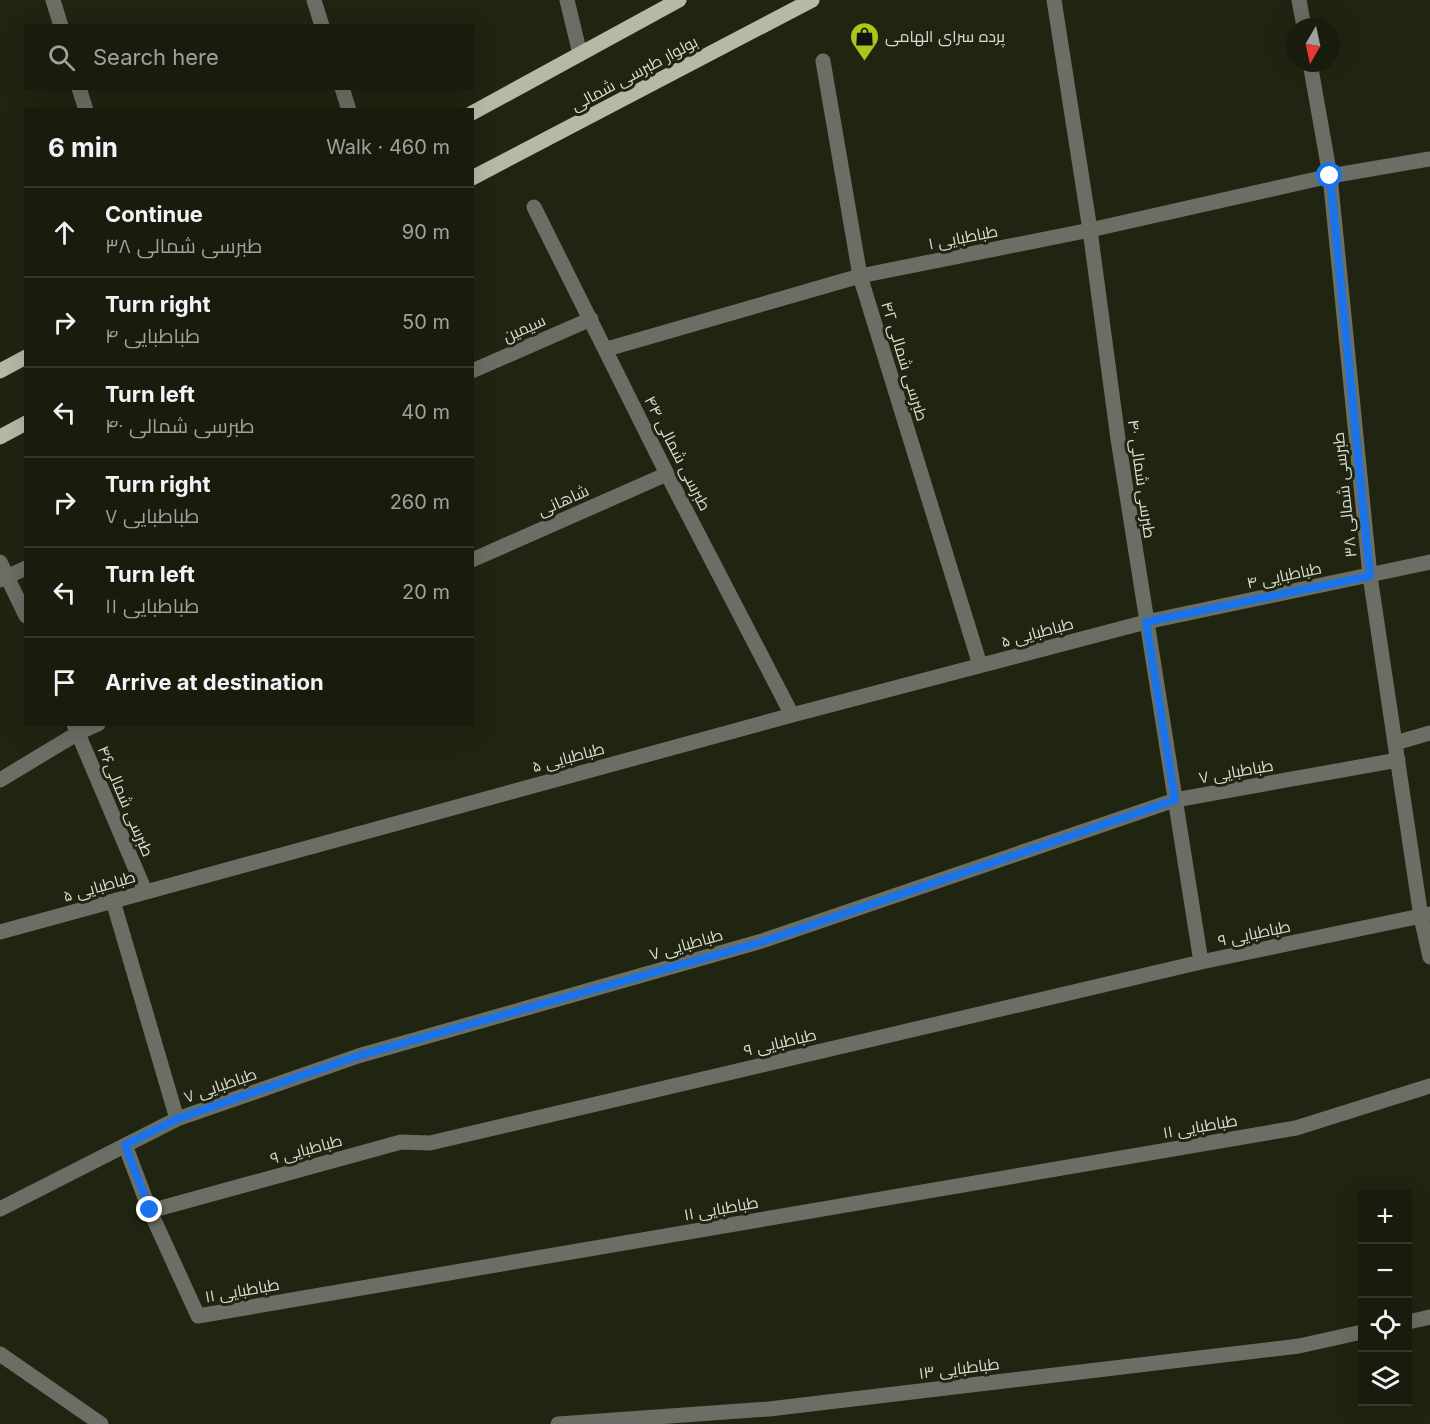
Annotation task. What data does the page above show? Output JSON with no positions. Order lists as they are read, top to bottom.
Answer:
{
  "streets": {
    "main road": ["بولوار طبرسی شمالی"],
    "street": [
      "طباطبایی ۱",
      "سیمین",
      "طبرسی شمالی ۴۲",
      "طبرسی شمالی ۴۴",
      "طبرسی شمالی ۴۰",
      "طبرسی شمالی ۳۸",
      "شاهانی",
      "طباطبایی ۴",
      "طباطبایی ۵",
      "طباطبایی ۷",
      "طبرسی شمالی۴۶",
      "طباطبایی ۹",
      "طباطبایی ۱۱",
      "طباطبایی ۱۳"
    ]
  },
  "crossings": [
    ["طباطبایی ۱", "طبرسی شمالی ۴۲"],
    ["طباطبایی ۱", "طبرسی شمالی ۴۴"],
    ["طباطبایی ۱", "طبرسی شمالی ۴۰"],
    ["طباطبایی ۱", "طبرسی شمالی ۳۸"],
    ["سیمین", "طبرسی شمالی ۴۴"],
    ["طبرسی شمالی ۴۲", "طباطبایی ۵"],
    ["طبرسی شمالی ۴۴", "شاهانی"],
    ["طبرسی شمالی ۴۴", "طباطبایی ۵"],
    ["طبرسی شمالی ۴۰", "طباطبایی ۴"],
    ["طبرسی شمالی ۴۰", "طباطبایی ۵"],
    ["طبرسی شمالی ۴۰", "طباطبایی ۷"],
    ["طبرسی شمالی ۴۰", "طباطبایی ۹"],
    ["طبرسی شمالی ۳۸", "طباطبایی ۴"],
    ["طبرسی شمالی ۳۸", "طباطبایی ۷"],
    ["طبرسی شمالی ۳۸", "طباطبایی ۹"],
    ["طباطبایی ۴", "طباطبایی ۵"],
    ["طباطبایی ۵", "طبرسی شمالی۴۶"],
    ["طباطبایی ۷", "طباطبایی ۱۱"],
    ["طباطبایی ۹", "طباطبایی ۱۱"]
  ],
  "places": {
    "shop": ["پرده سرای الهامی"]
  },
  "north": "bottom",
  "page": {
    "search": "Search here",
    "heading": ["6 min", "Walk · 460 m"],
    "list": [
      ["Continue", "طبرسی شمالی ۳۸", "90 m"],
      ["Turn right", "طباطبایی ۴", "50 m"],
      ["Turn left", "طبرسی شمالی ۴۰", "40 m"],
      ["Turn right", "طباطبایی ۷", "260 m"],
      ["Turn left", "طباطبایی ۱۱", "20 m"],
      "Arrive at destination"
    ],
    "map_buttons": ["+", "−"]
  }
}
